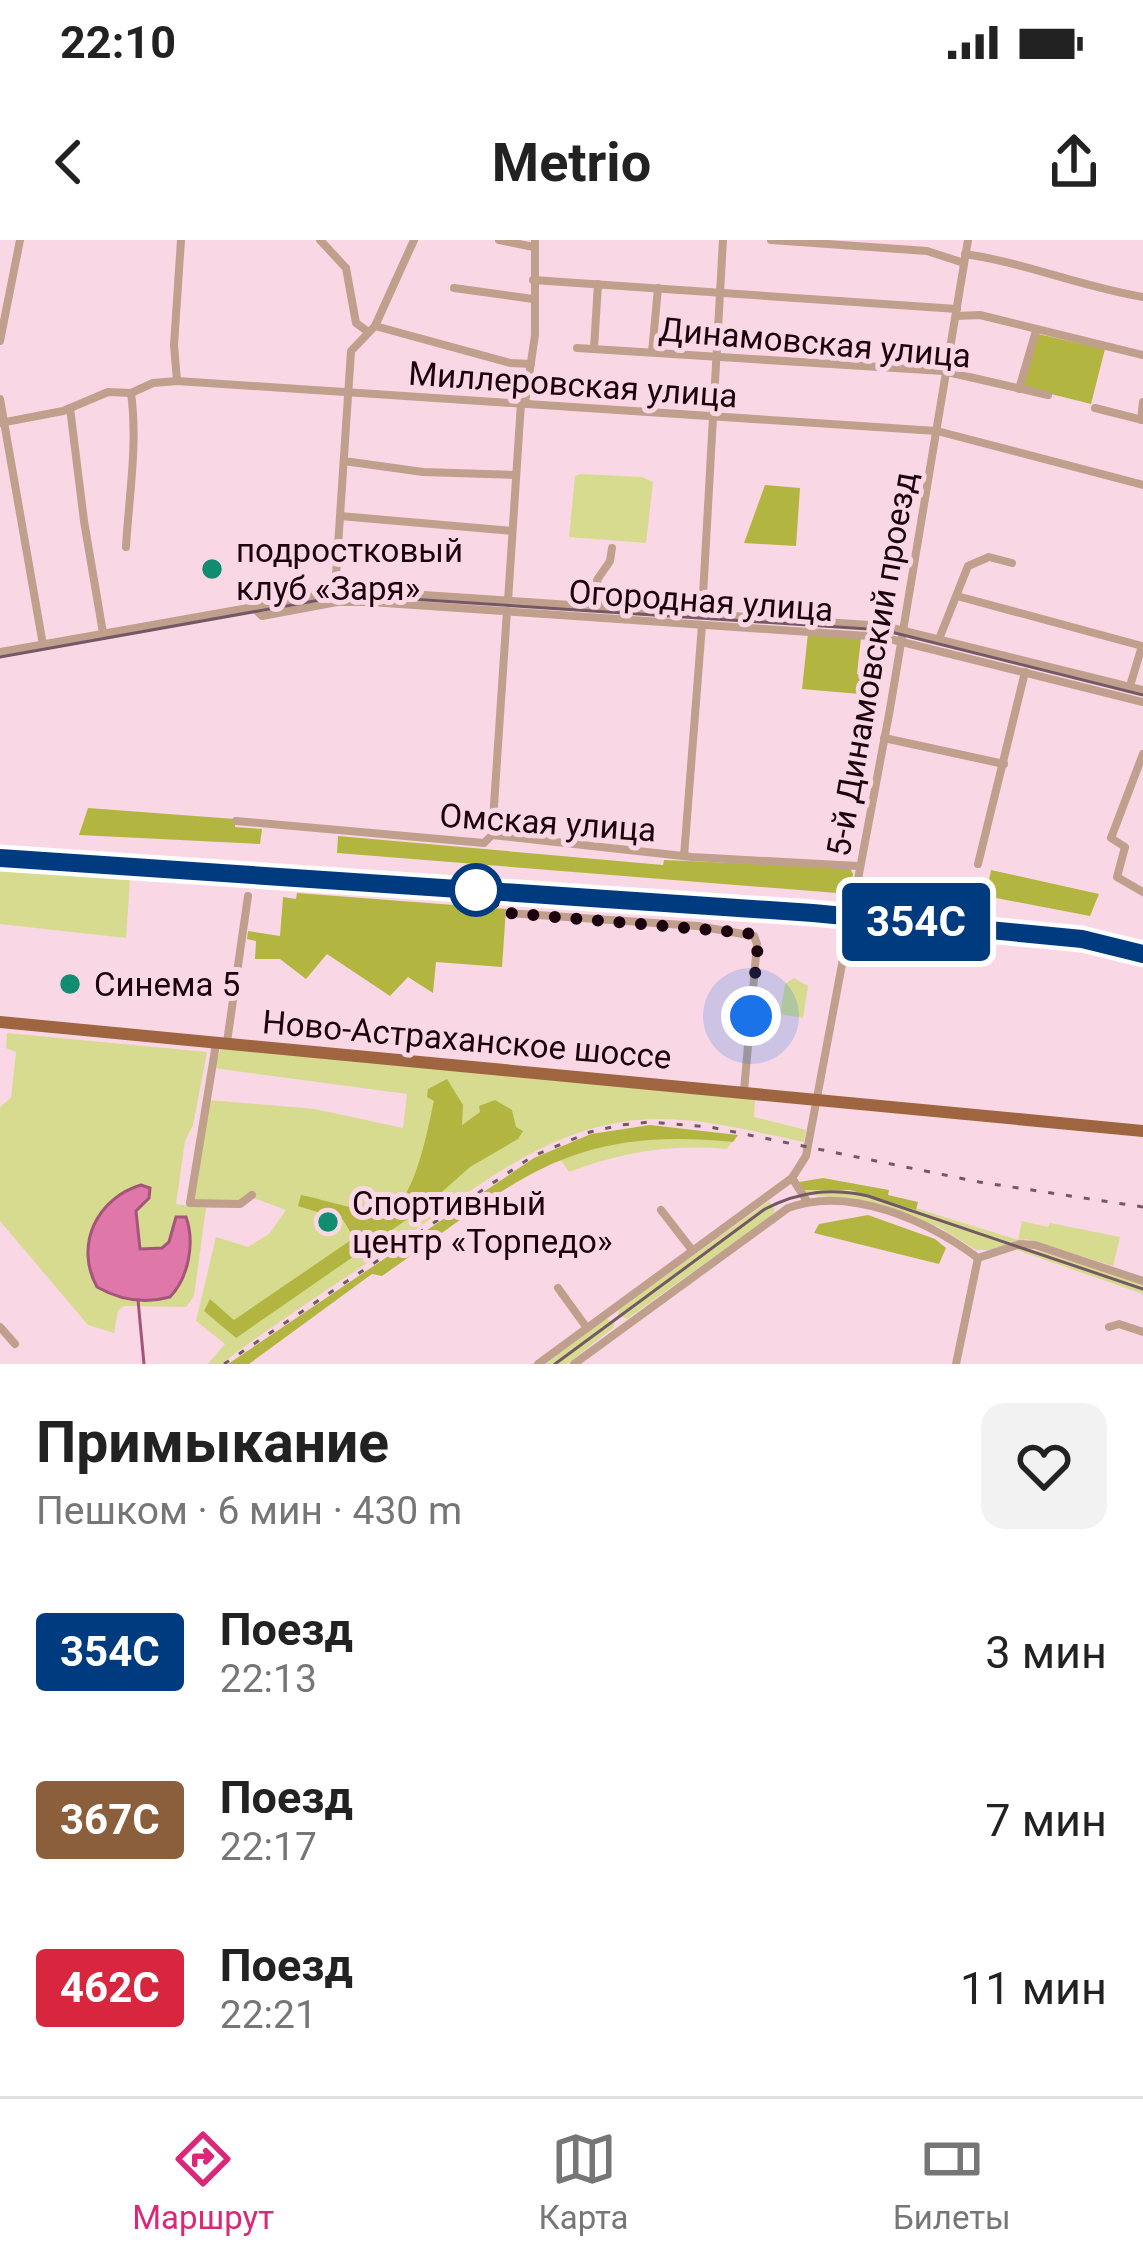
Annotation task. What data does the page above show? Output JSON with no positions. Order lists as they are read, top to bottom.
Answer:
{
  "streets": {
    "main road": ["Ново-Астраханское шоссе"],
    "street": [
      "Динамовская улица",
      "Миллеровская улица",
      "Огородная улица",
      "5-й Динамовский проезд",
      "Омская улица"
    ]
  },
  "crossings": [
    ["Динамовская улица", "5-й Динамовский проезд"],
    ["Миллеровская улица", "5-й Динамовский проезд"],
    ["Огородная улица", "5-й Динамовский проезд"],
    ["5-й Динамовский проезд", "Омская улица"],
    ["5-й Динамовский проезд", "Ново-Астраханское шоссе"]
  ],
  "places": ["подростковый клуб «Заря»", "Синема 5", "Спортивный центр «Торпедо»"],
  "page": {
    "status": "22:10",
    "header": "Metrio",
    "on_map": "354С",
    "heading": ["Примыкание", "Пешком · 6 мин · 430 m"],
    "list": [
      {
        "mark": "354С",
        "name": "Поезд",
        "note": "22:13",
        "value": "3 мин"
      },
      {
        "mark": "367С",
        "name": "Поезд",
        "note": "22:17",
        "value": "7 мин"
      },
      {
        "mark": "462С",
        "name": "Поезд",
        "note": "22:21",
        "value": "11 мин"
      }
    ],
    "tabs": ["Маршрут", "Карта", "Билеты"]
  }
}
